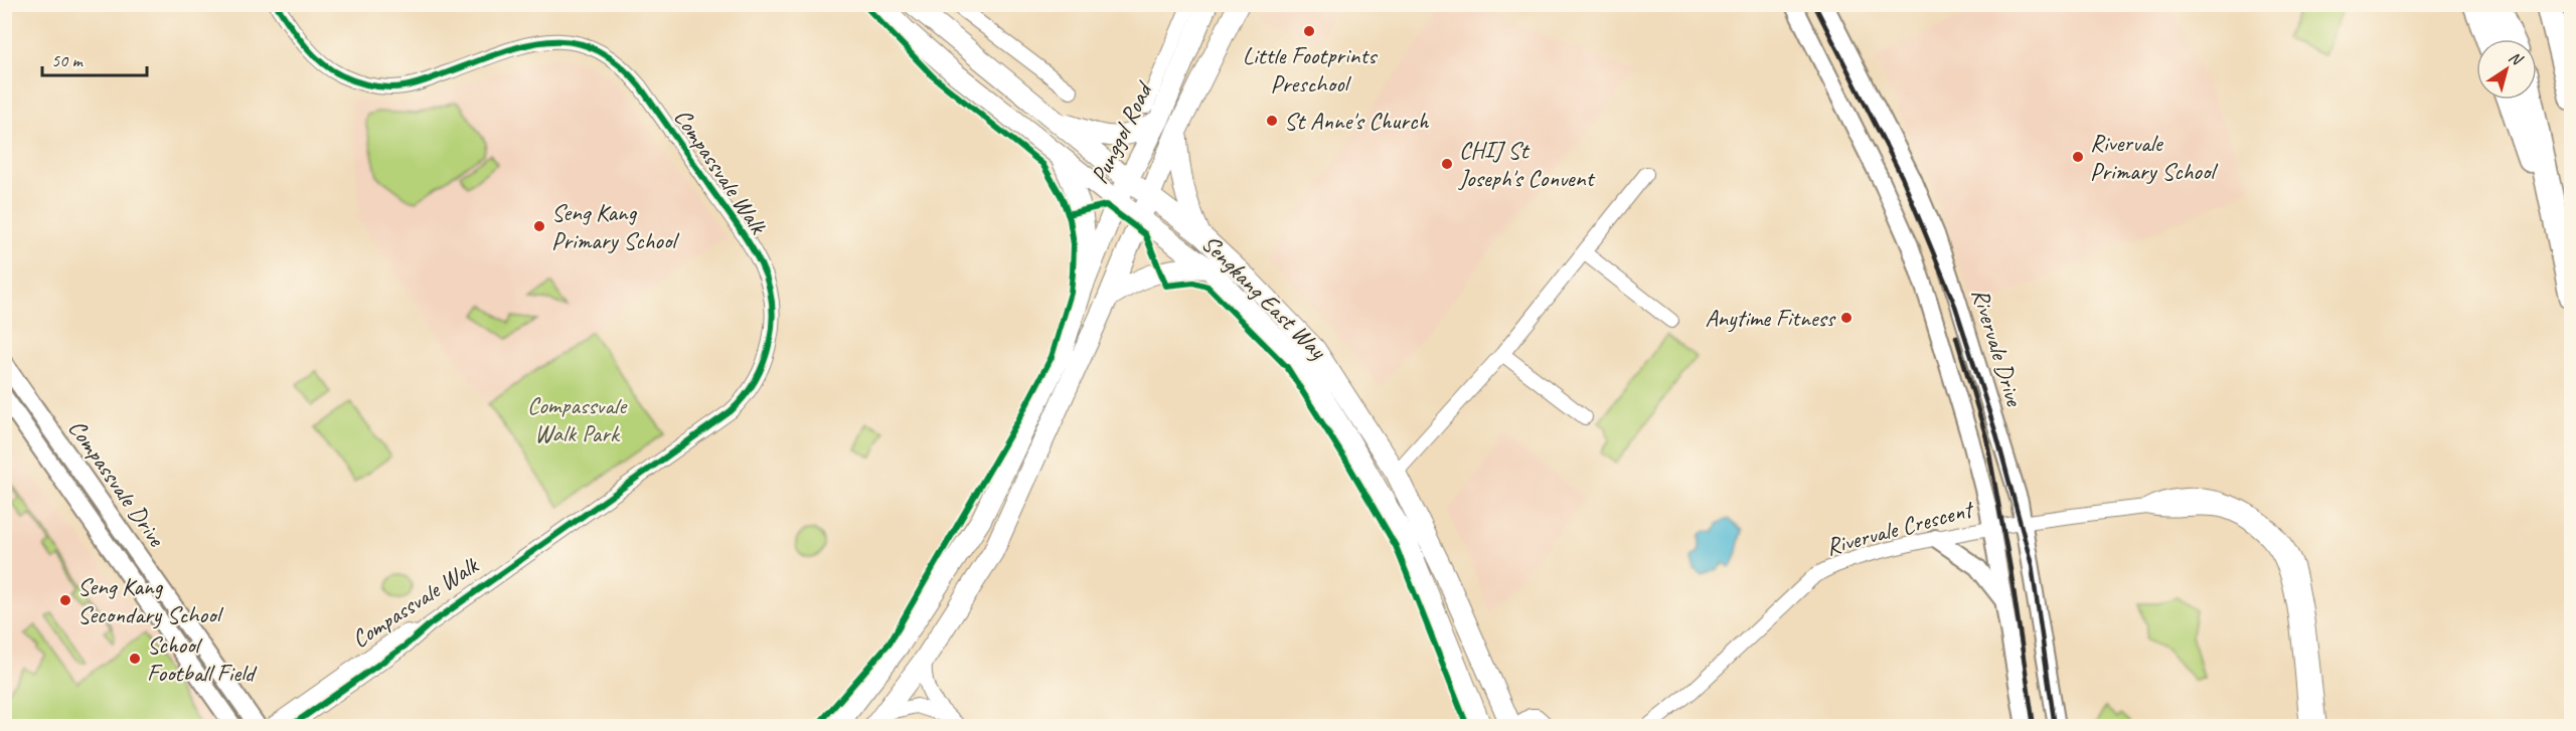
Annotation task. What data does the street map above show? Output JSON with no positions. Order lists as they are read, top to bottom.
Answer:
{
  "streets": {
    "main road": ["Punggol Road", "Sengkang East Way"],
    "street": [
      "Compassvale Walk",
      "Rivervale Drive",
      "Compassvale Drive",
      "Rivervale Crescent"
    ]
  },
  "crossings": [
    ["Punggol Road", "Sengkang East Way"],
    ["Rivervale Drive", "Rivervale Crescent"]
  ],
  "parks": ["Compassvale Walk Park"],
  "places": [
    "Little Footprints Preschool",
    "St Anne's Church",
    "Rivervale Primary School",
    "CHIJ St Joseph's Convent",
    "Seng Kang Primary School",
    "Anytime Fitness",
    "Seng Kang Secondary School",
    "School Football Field"
  ],
  "scale_bar": "50 m",
  "north": "top right"
}
